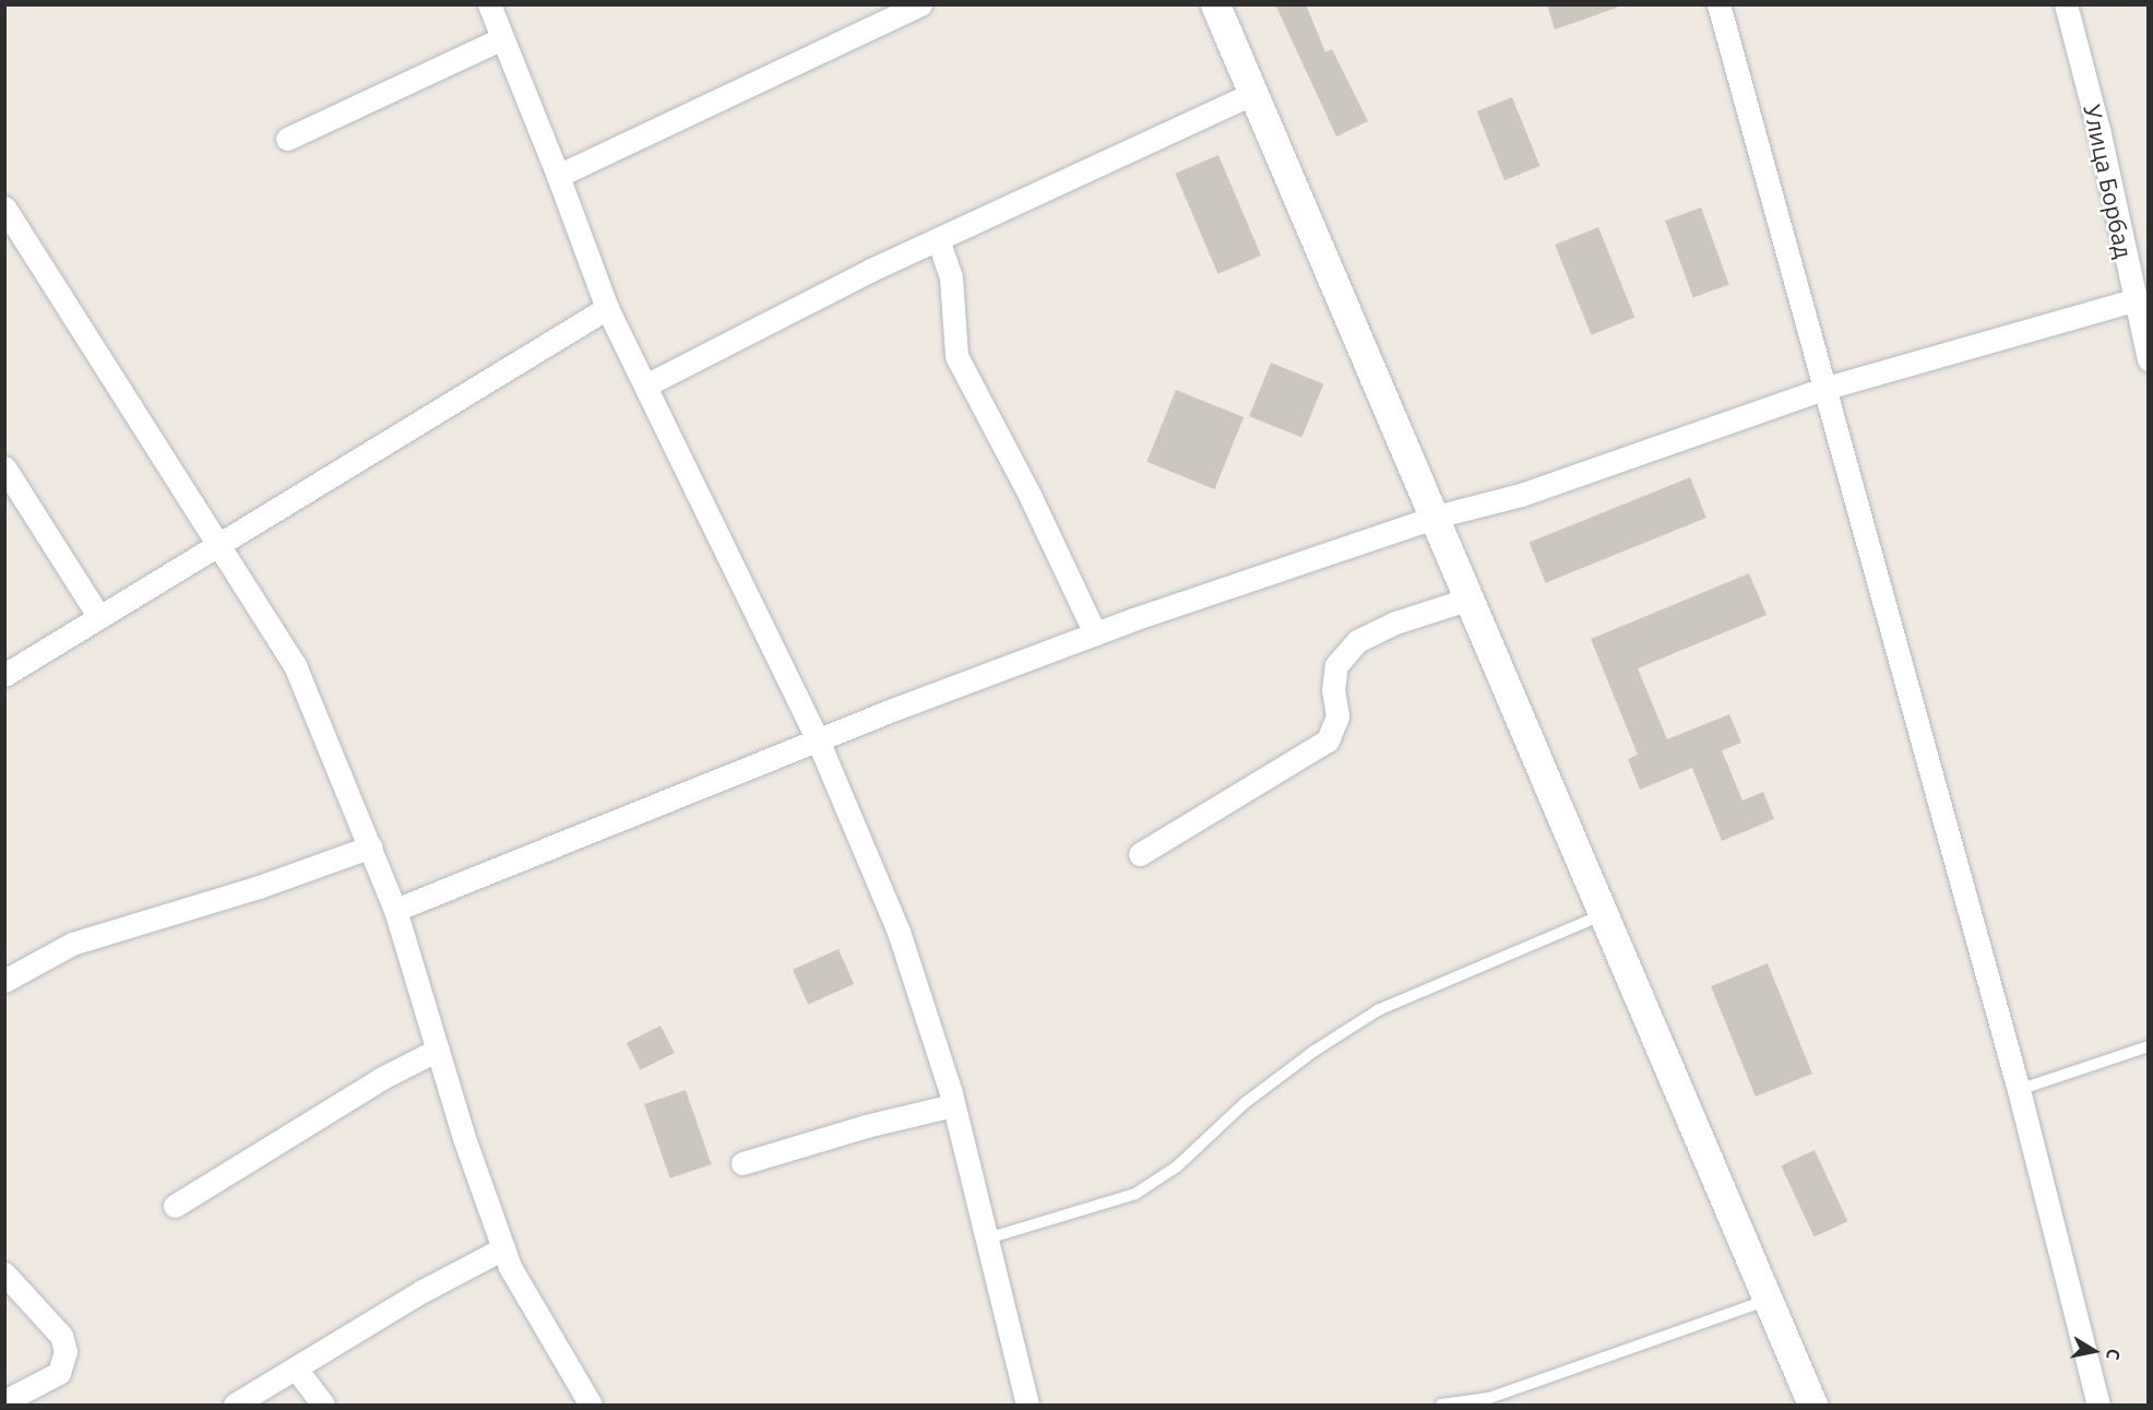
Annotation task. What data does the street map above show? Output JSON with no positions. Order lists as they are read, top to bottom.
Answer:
{
  "streets": {
    "street": ["Улица Борбад"]
  },
  "north": "right"
}
